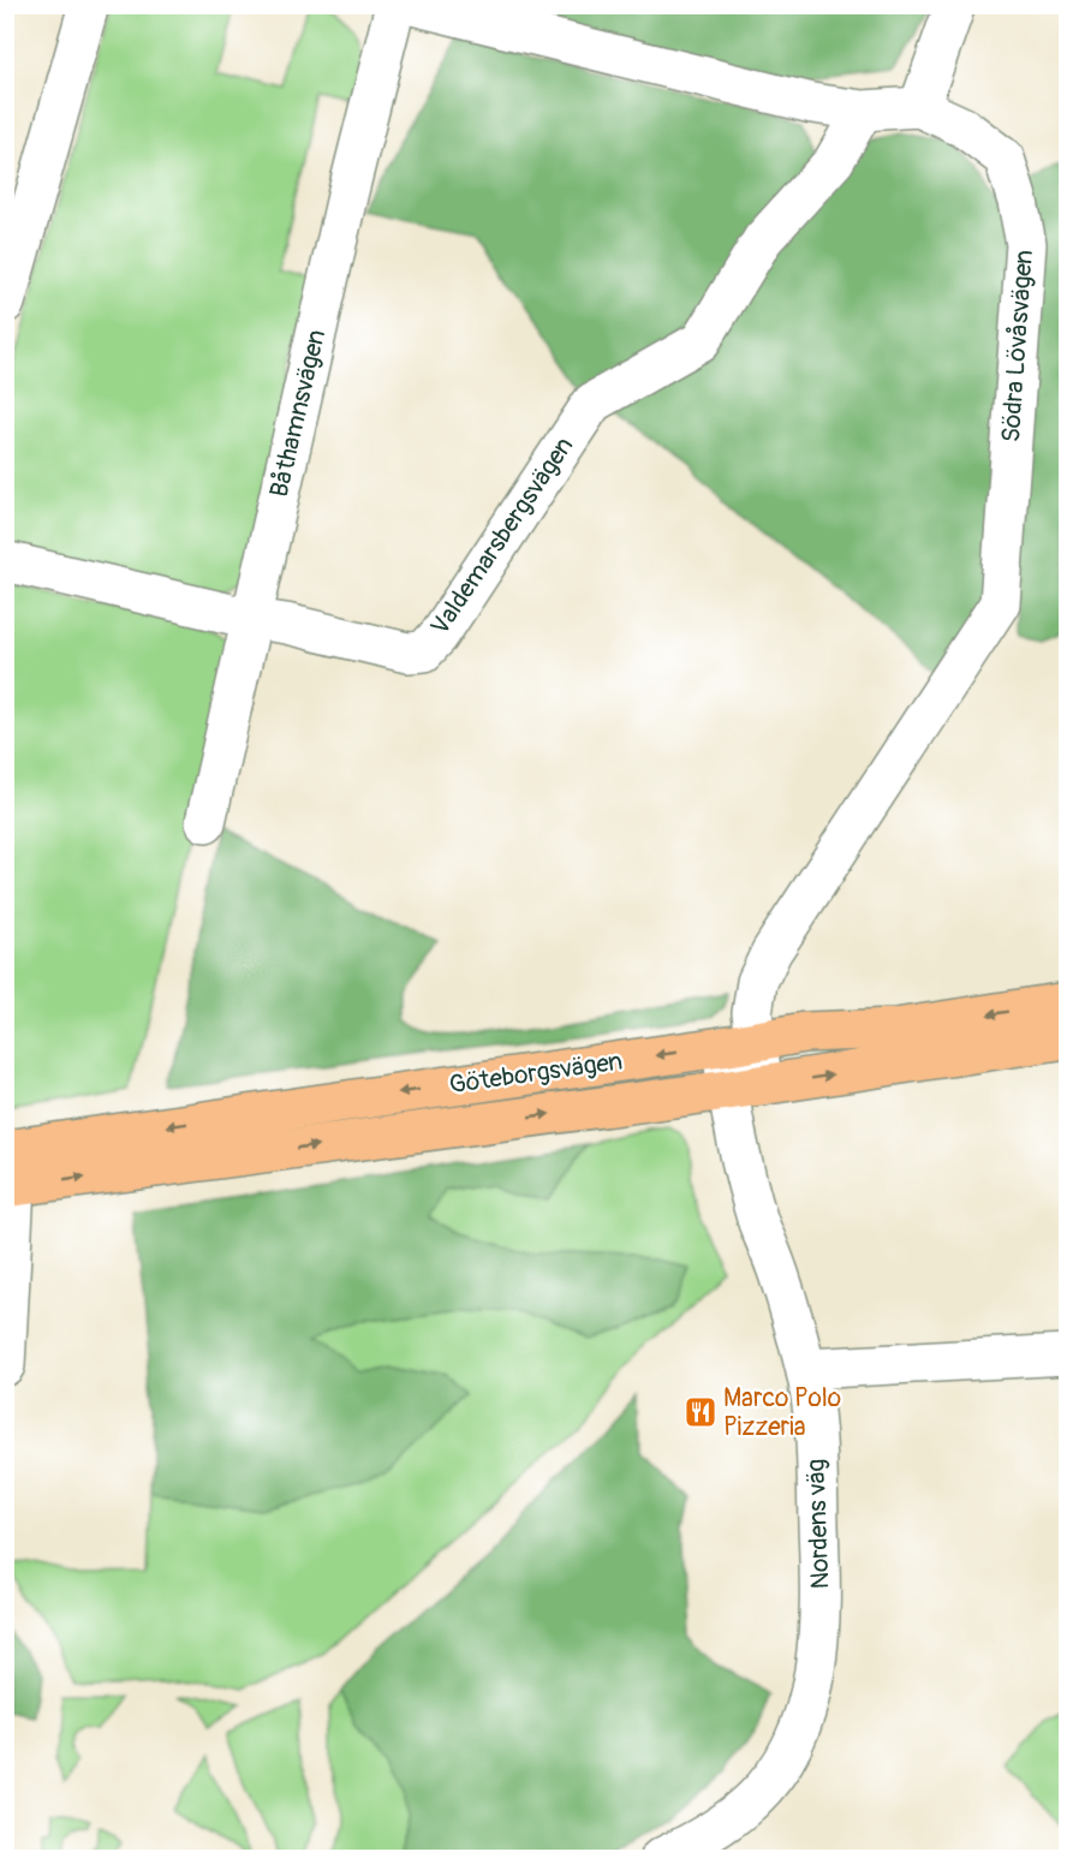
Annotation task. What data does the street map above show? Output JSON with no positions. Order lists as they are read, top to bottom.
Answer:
{
  "streets": {
    "main road": ["Göteborgsvägen"],
    "street": [
      "Södra Lövåsvägen",
      "Båthamnsvägen",
      "Valdemarsbergsvägen",
      "Nordens väg"
    ]
  },
  "crossings": [
    ["Södra Lövåsvägen", "Valdemarsbergsvägen"],
    ["Södra Lövåsvägen", "Göteborgsvägen"],
    ["Södra Lövåsvägen", "Nordens väg"],
    ["Båthamnsvägen", "Valdemarsbergsvägen"],
    ["Göteborgsvägen", "Nordens väg"]
  ],
  "places": {
    "restaurant": ["Marco Polo Pizzeria"]
  }
}
